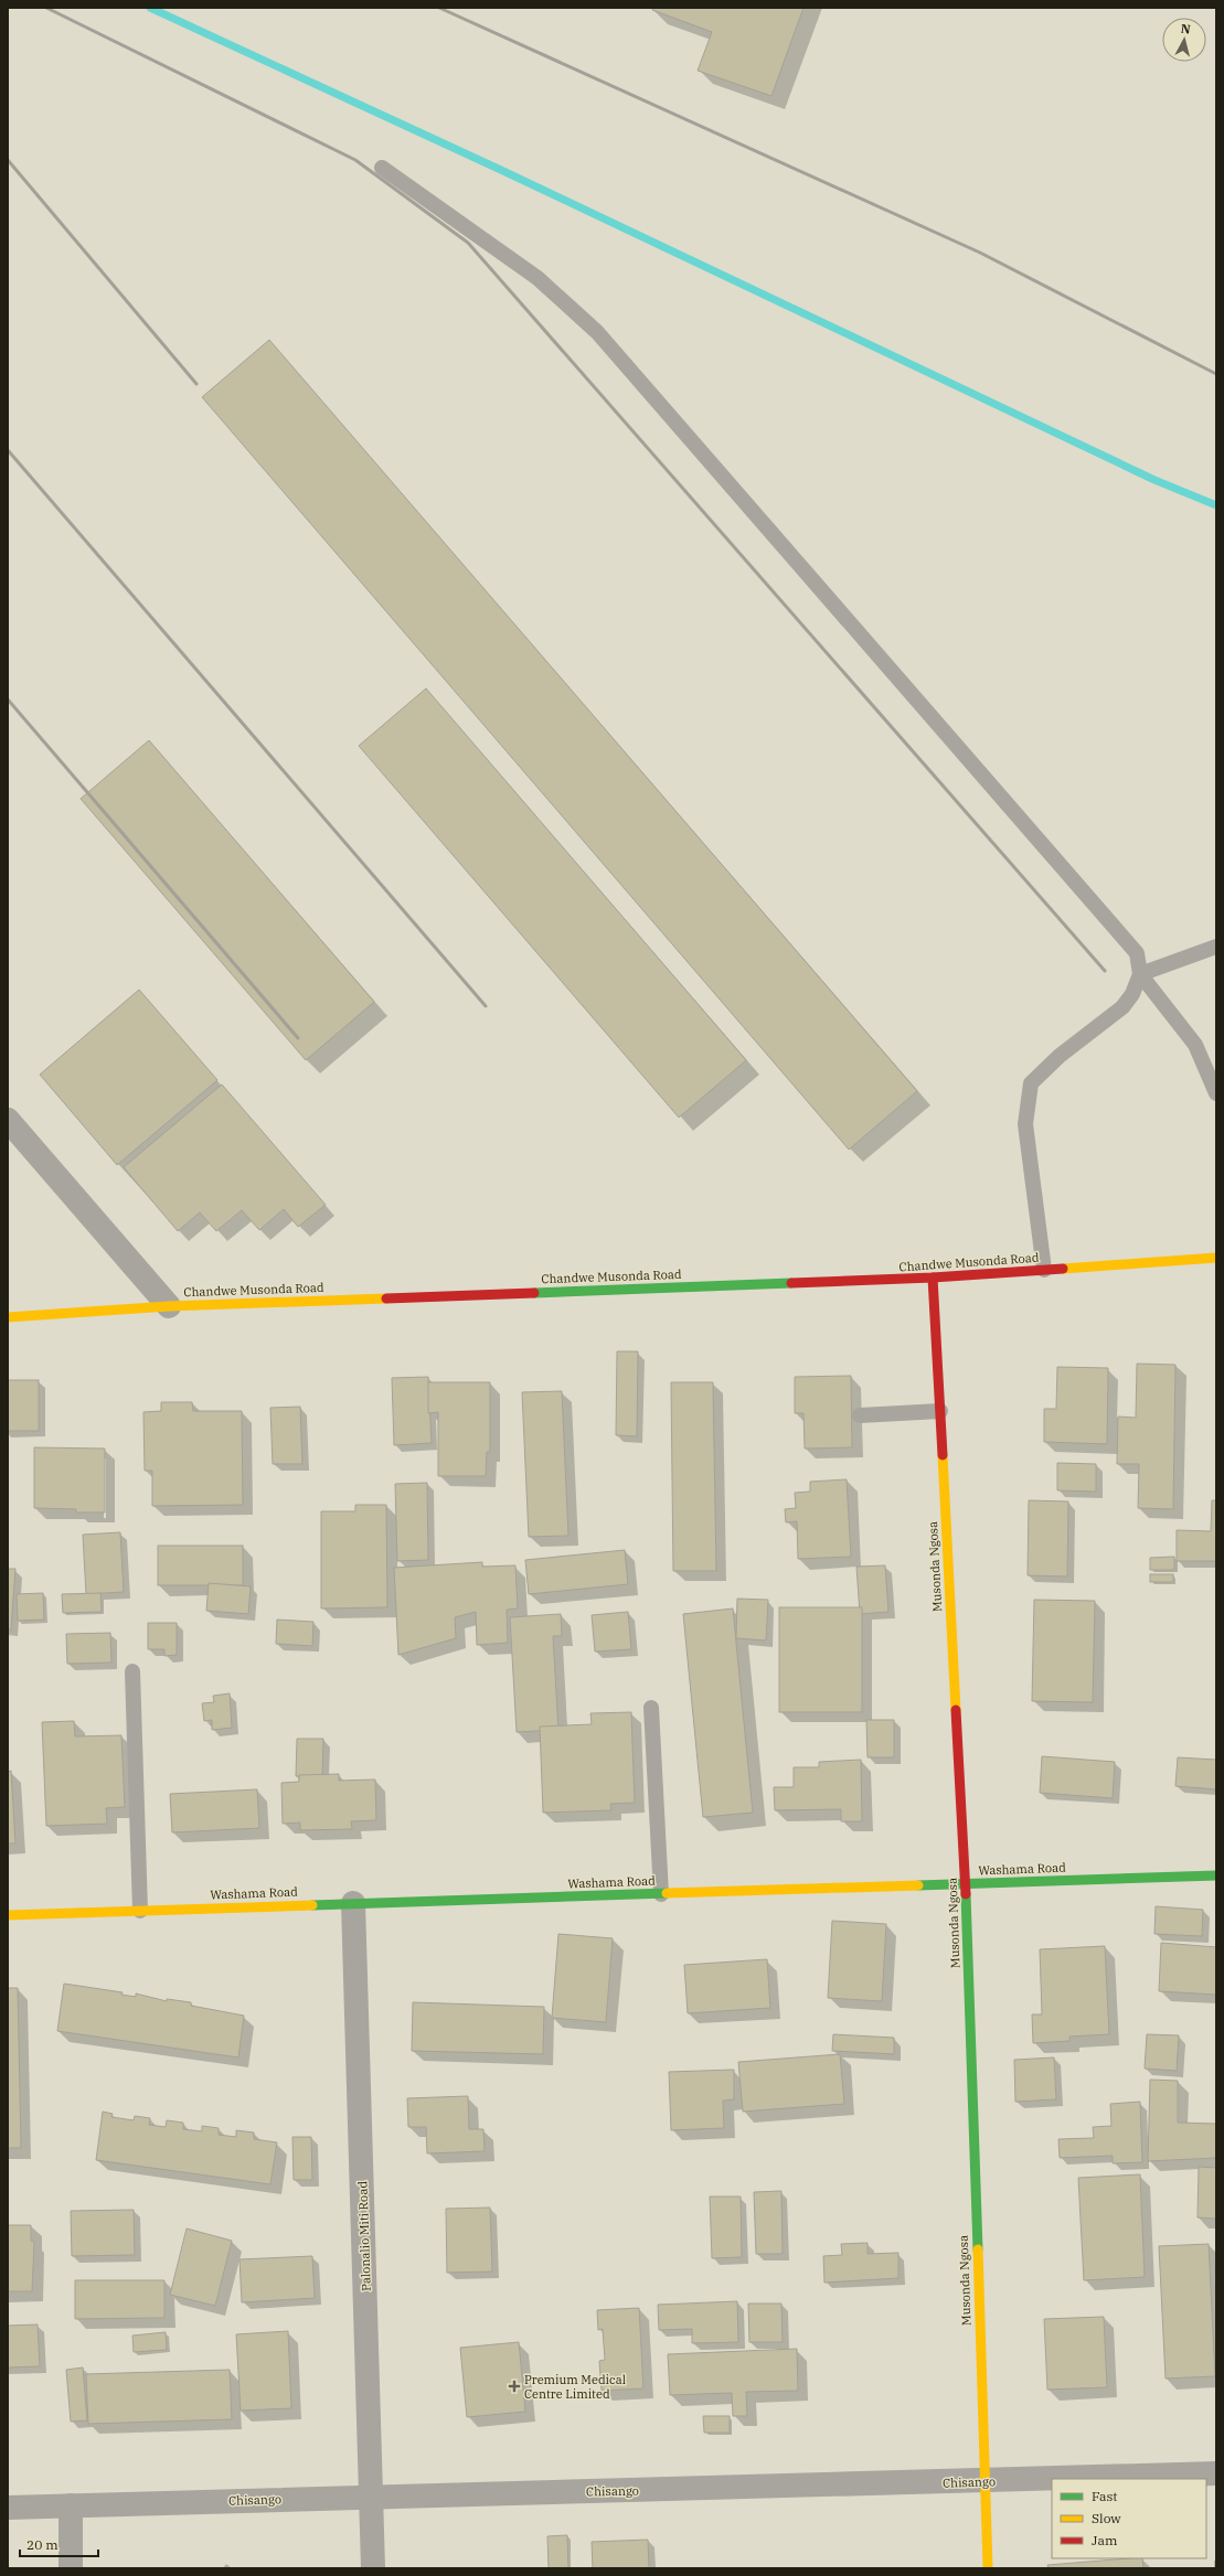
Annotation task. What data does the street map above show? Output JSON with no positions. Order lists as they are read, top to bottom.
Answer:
{
  "streets": {
    "street": [
      "Chandwe Musonda Road",
      "Musonda Ngosa",
      "Washama Road",
      "Palonalio Miti Road",
      "Chisango"
    ]
  },
  "crossings": [
    ["Chandwe Musonda Road", "Musonda Ngosa"],
    ["Musonda Ngosa", "Washama Road"],
    ["Musonda Ngosa", "Chisango"],
    ["Washama Road", "Palonalio Miti Road"],
    ["Palonalio Miti Road", "Chisango"]
  ],
  "places": {
    "health": ["Premium Medical Centre Limited"]
  },
  "legend": ["Fast", "Slow", "Jam"],
  "scale_bar": "20 m",
  "north": "top"
}
